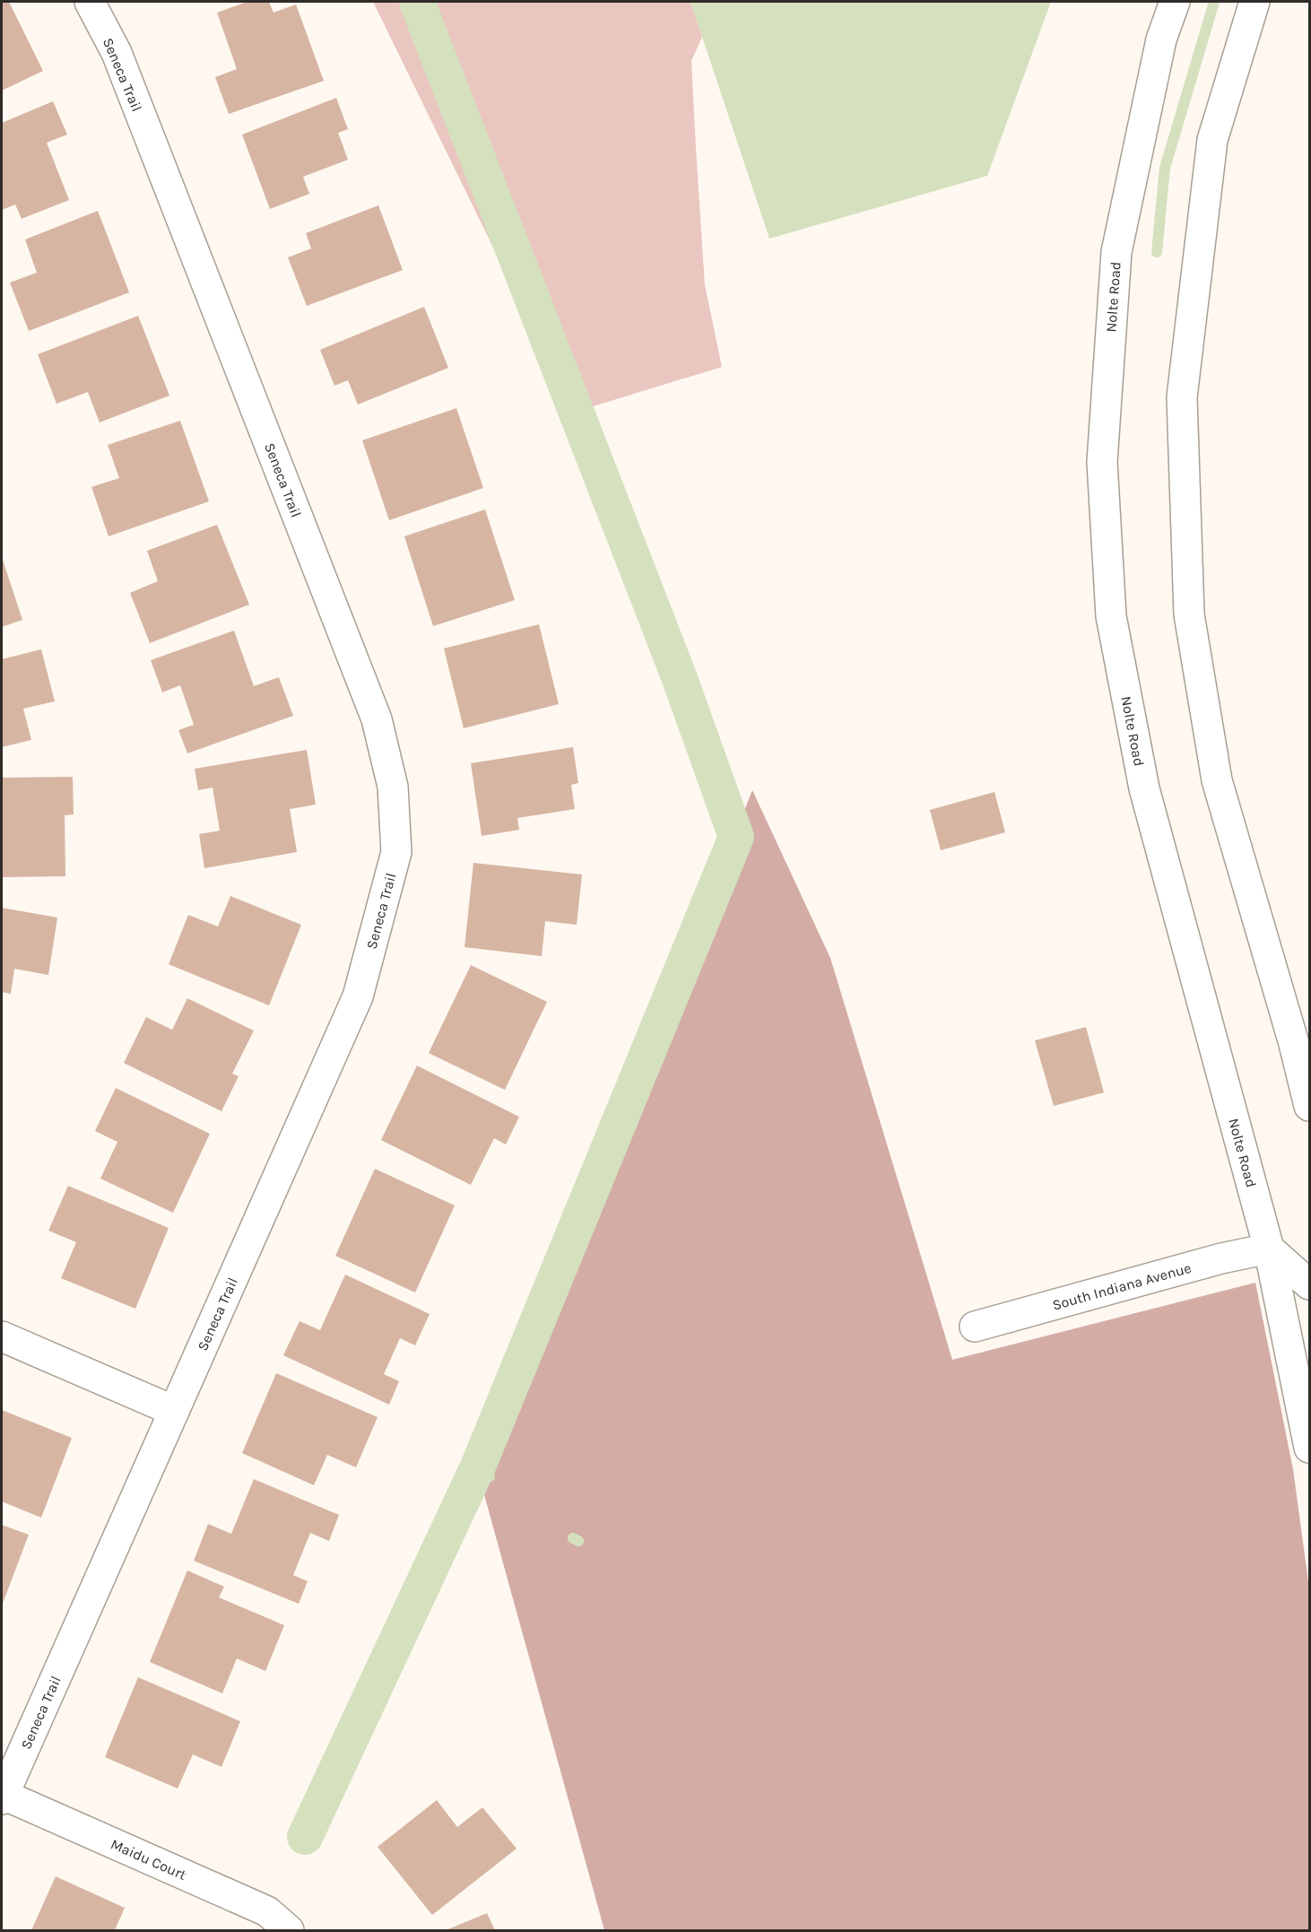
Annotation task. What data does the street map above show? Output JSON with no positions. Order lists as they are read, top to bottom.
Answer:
{
  "streets": {
    "street": [
      "Seneca Trail",
      "Nolte Road",
      "South Indiana Avenue",
      "Maidu Court"
    ]
  },
  "crossings": [
    ["Seneca Trail", "Maidu Court"],
    ["Nolte Road", "South Indiana Avenue"]
  ]
}
